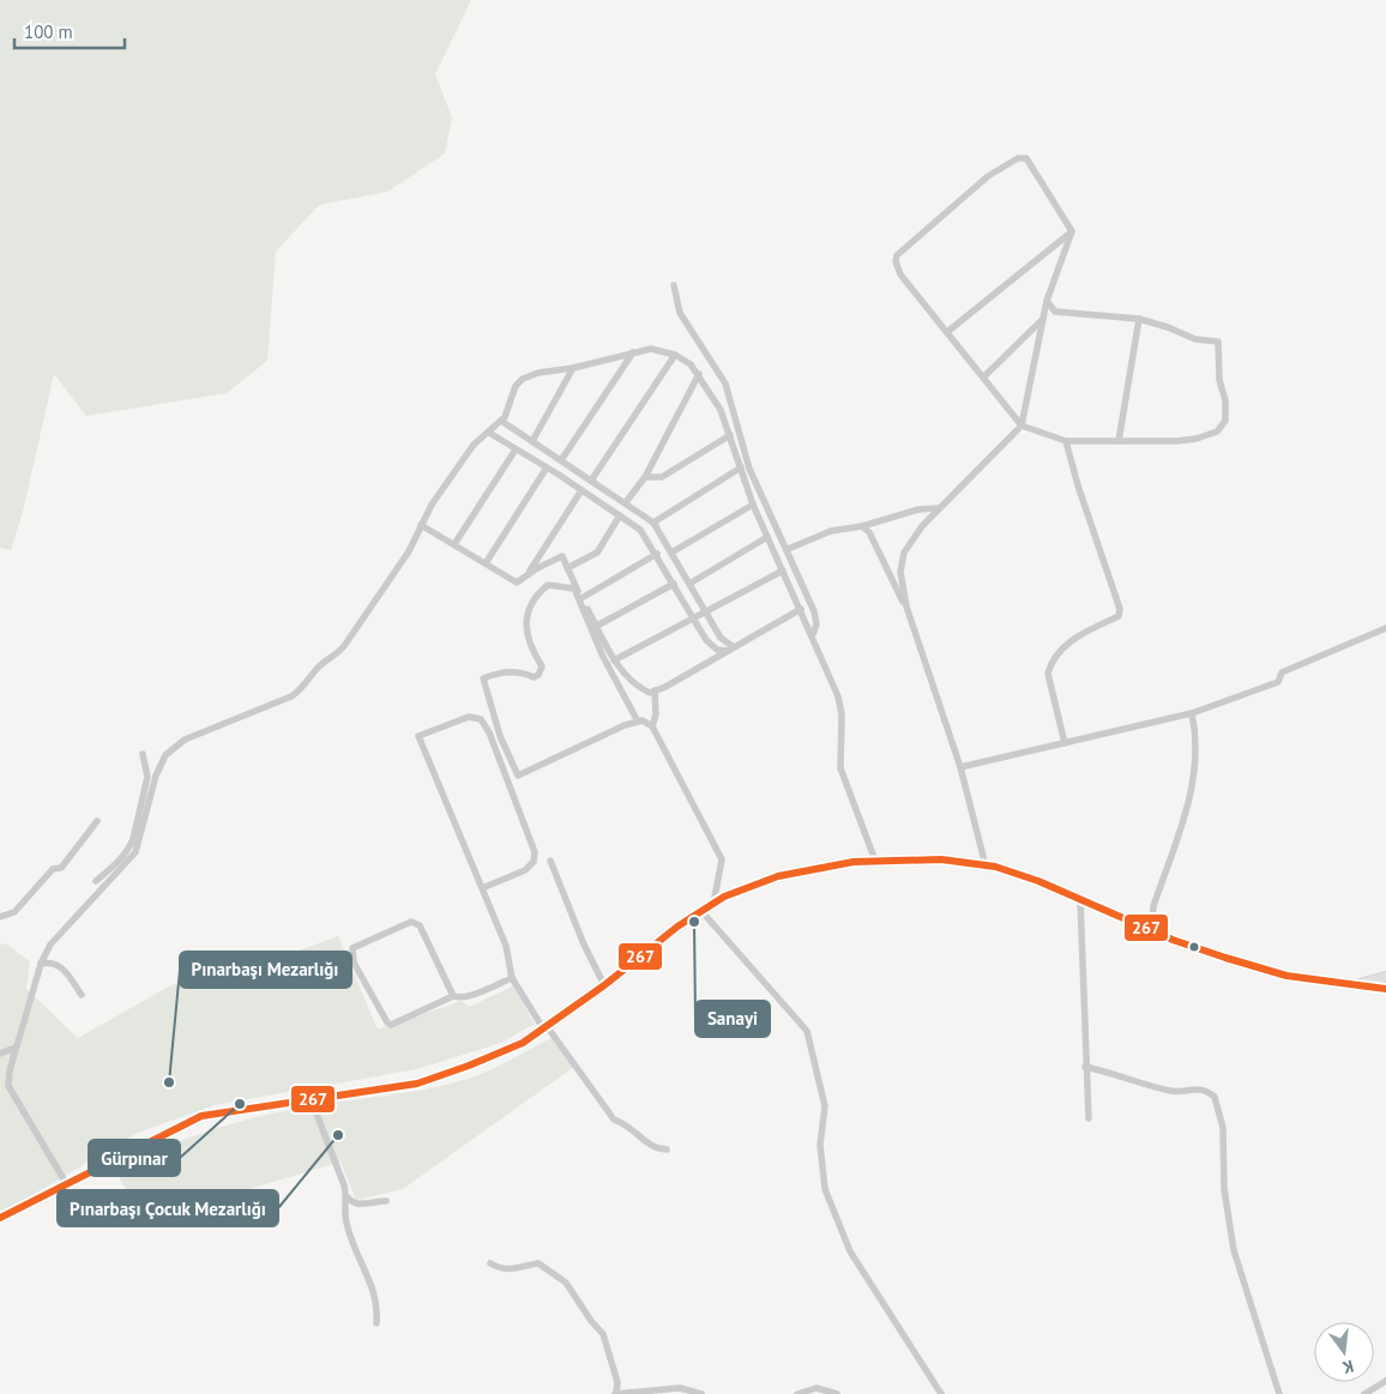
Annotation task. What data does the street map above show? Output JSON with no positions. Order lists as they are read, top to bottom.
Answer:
{
  "places": [
    "Sanayi",
    "Pınarbaşı Mezarlığı",
    "Gürpınar",
    "Pınarbaşı Çocuk Mezarlığı"
  ],
  "lines": ["transit line 267"],
  "scale_bar": "100 m",
  "north": "bottom"
}
